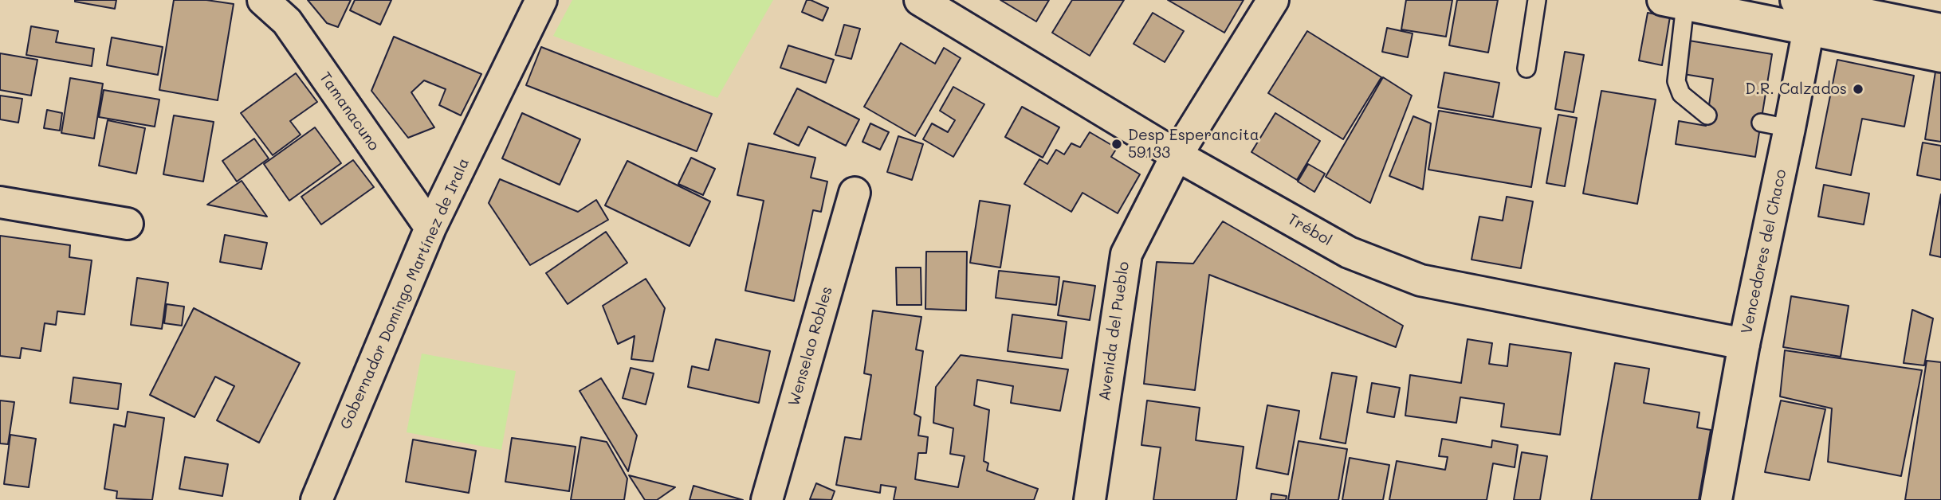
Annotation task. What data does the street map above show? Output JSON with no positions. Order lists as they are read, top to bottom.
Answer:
{
  "streets": {
    "street": [
      "Tamanacuno",
      "Trébol",
      "Vencedores del Chaco",
      "Gobernador Domingo Martínez de Irala",
      "Avenida del Pueblo",
      "Wenselao Robles"
    ]
  },
  "crossings": [
    ["Tamanacuno", "Gobernador Domingo Martínez de Irala"],
    ["Trébol", "Vencedores del Chaco"],
    ["Trébol", "Avenida del Pueblo"]
  ],
  "places": ["D.R. Calzados", "Desp Esperancita 59133"]
}
